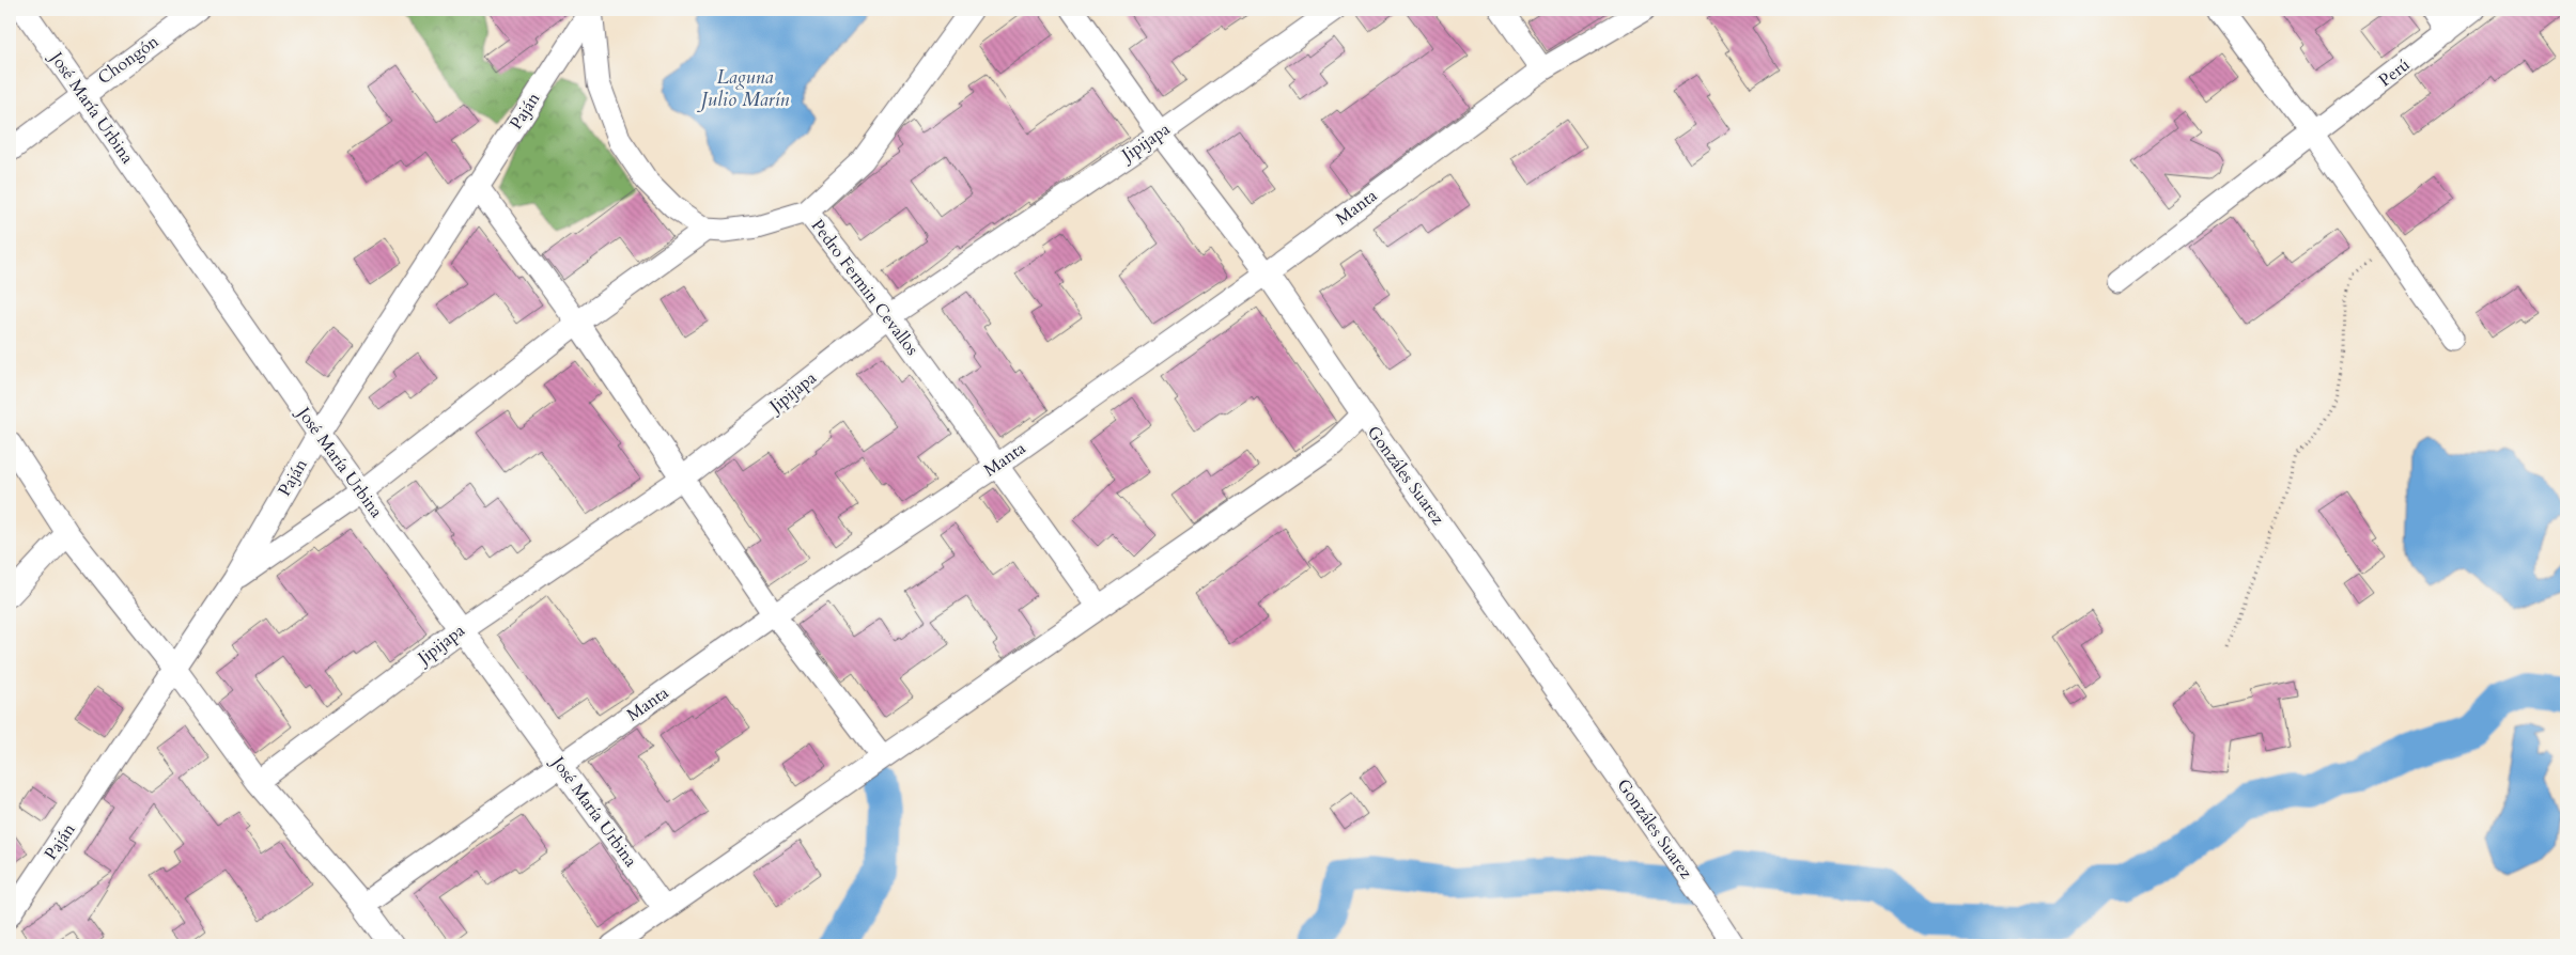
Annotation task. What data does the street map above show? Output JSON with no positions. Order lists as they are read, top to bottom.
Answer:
{
  "streets": {
    "street": [
      "Chongón",
      "Perú",
      "José María Urbina",
      "Paján",
      "Jipijapa",
      "Manta",
      "Pedro Fermin Cevallos",
      "Gonzáles Suarez"
    ]
  },
  "crossings": [
    ["Chongón", "José María Urbina"],
    ["José María Urbina", "Paján"],
    ["José María Urbina", "Jipijapa"],
    ["José María Urbina", "Manta"],
    ["Jipijapa", "Pedro Fermin Cevallos"],
    ["Jipijapa", "Gonzáles Suarez"],
    ["Manta", "Pedro Fermin Cevallos"],
    ["Manta", "Gonzáles Suarez"]
  ],
  "water": ["Laguna Julio Marín"]
}
